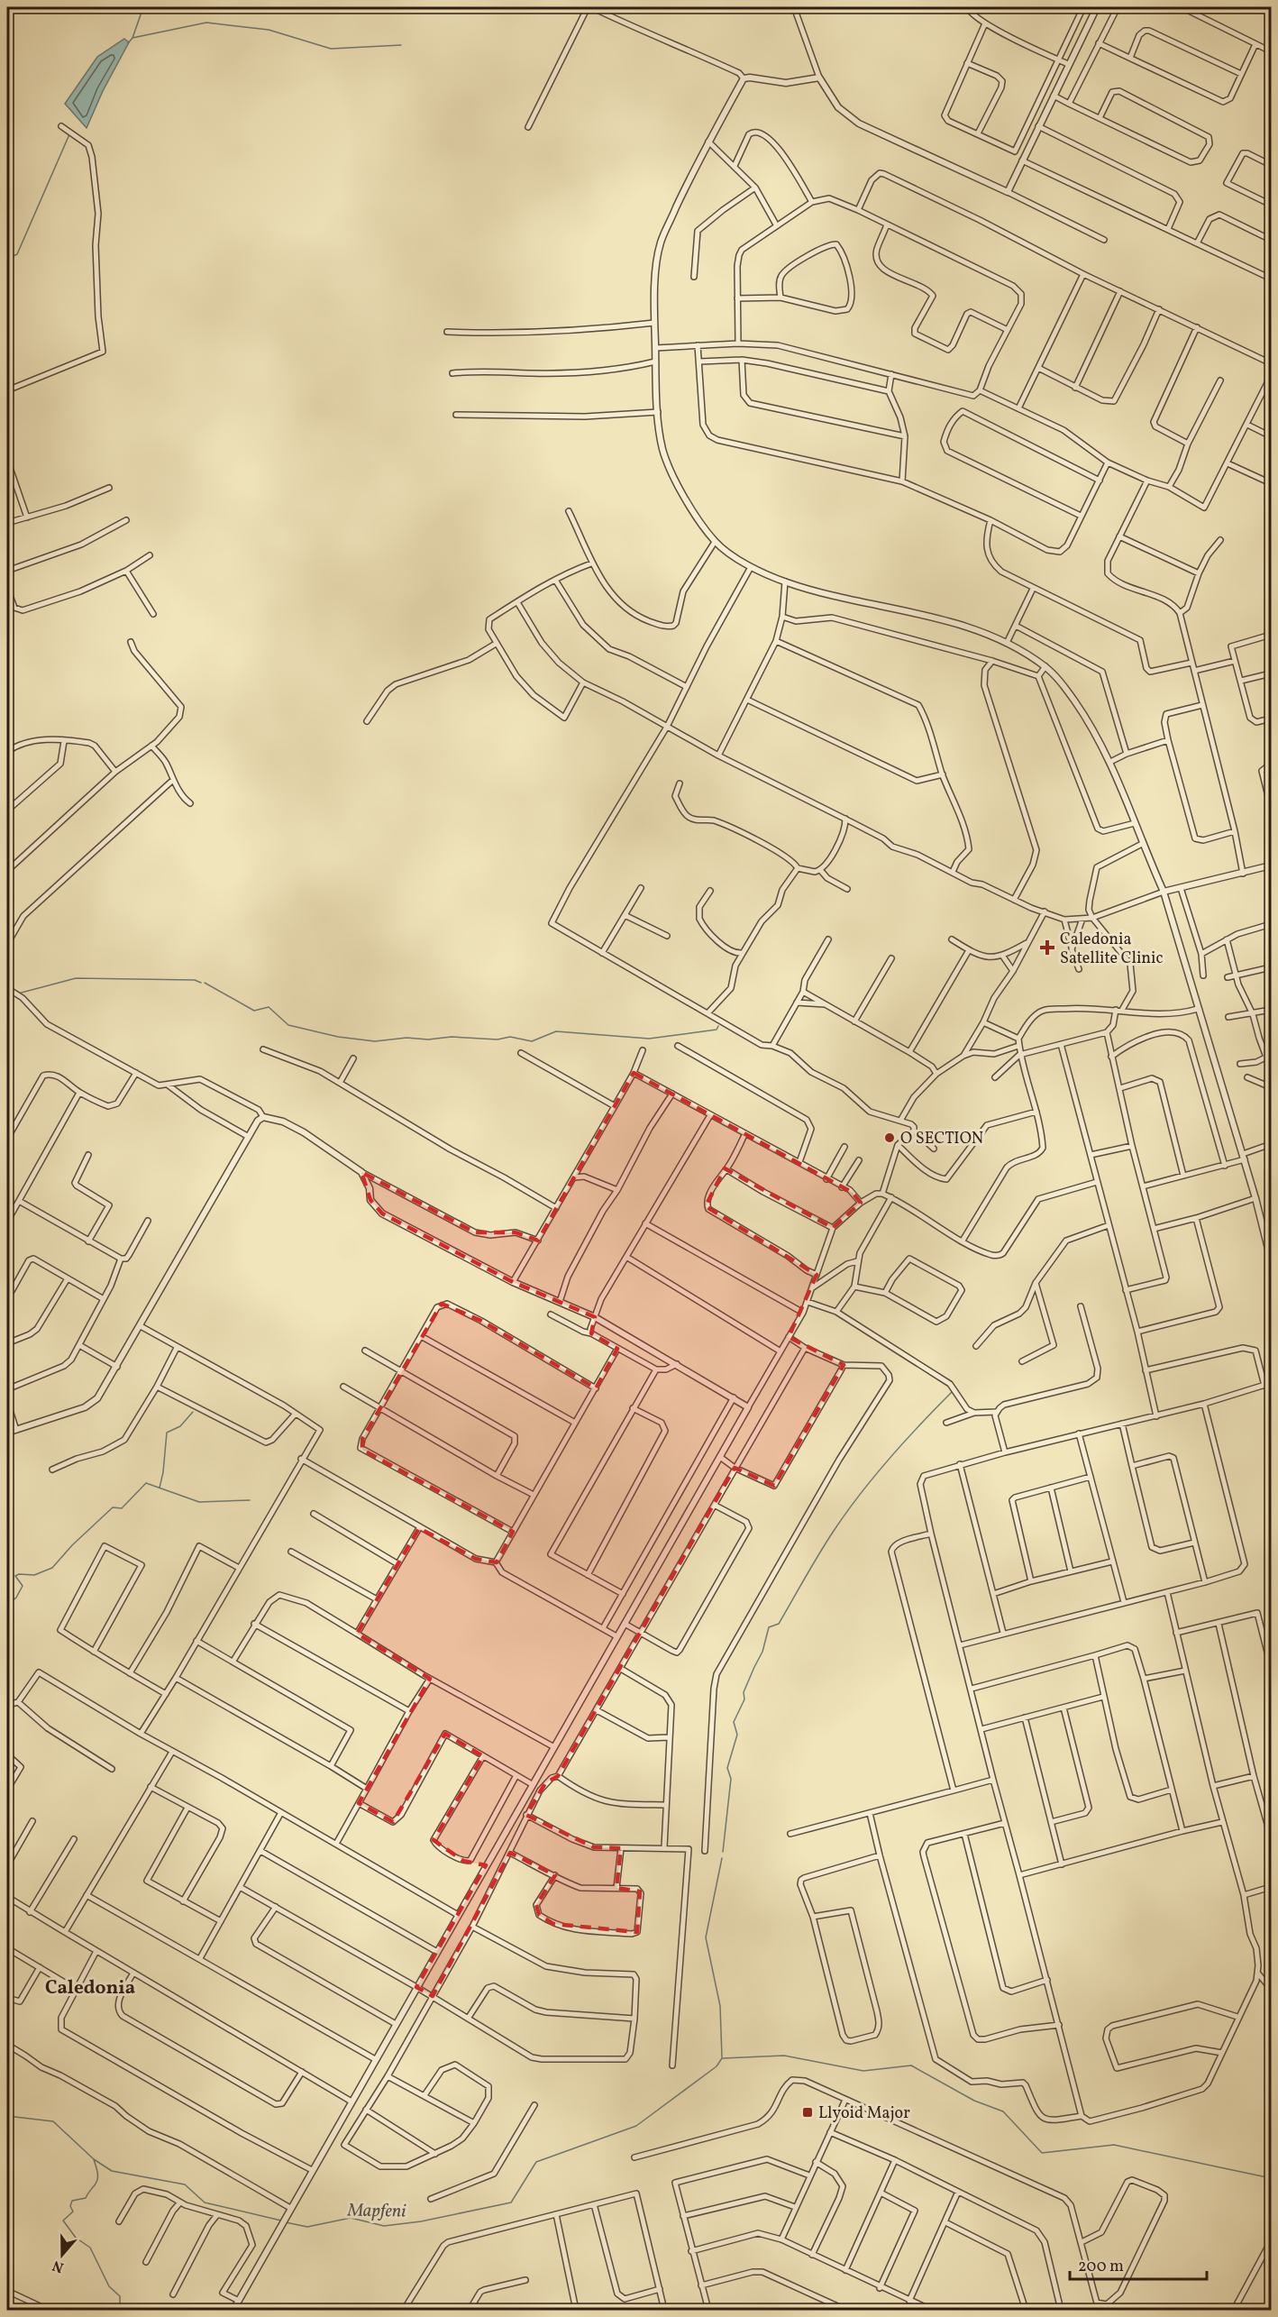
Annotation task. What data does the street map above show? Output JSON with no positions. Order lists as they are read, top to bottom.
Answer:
{
  "districts": ["Caledonia"],
  "water": ["Mapfeni"],
  "places": {
    "health": ["Caledonia Satellite Clinic"],
    "other": ["O SECTION"],
    "transit": ["Llyoid Major"]
  },
  "scale_bar": "200 m",
  "north": "bottom"
}
